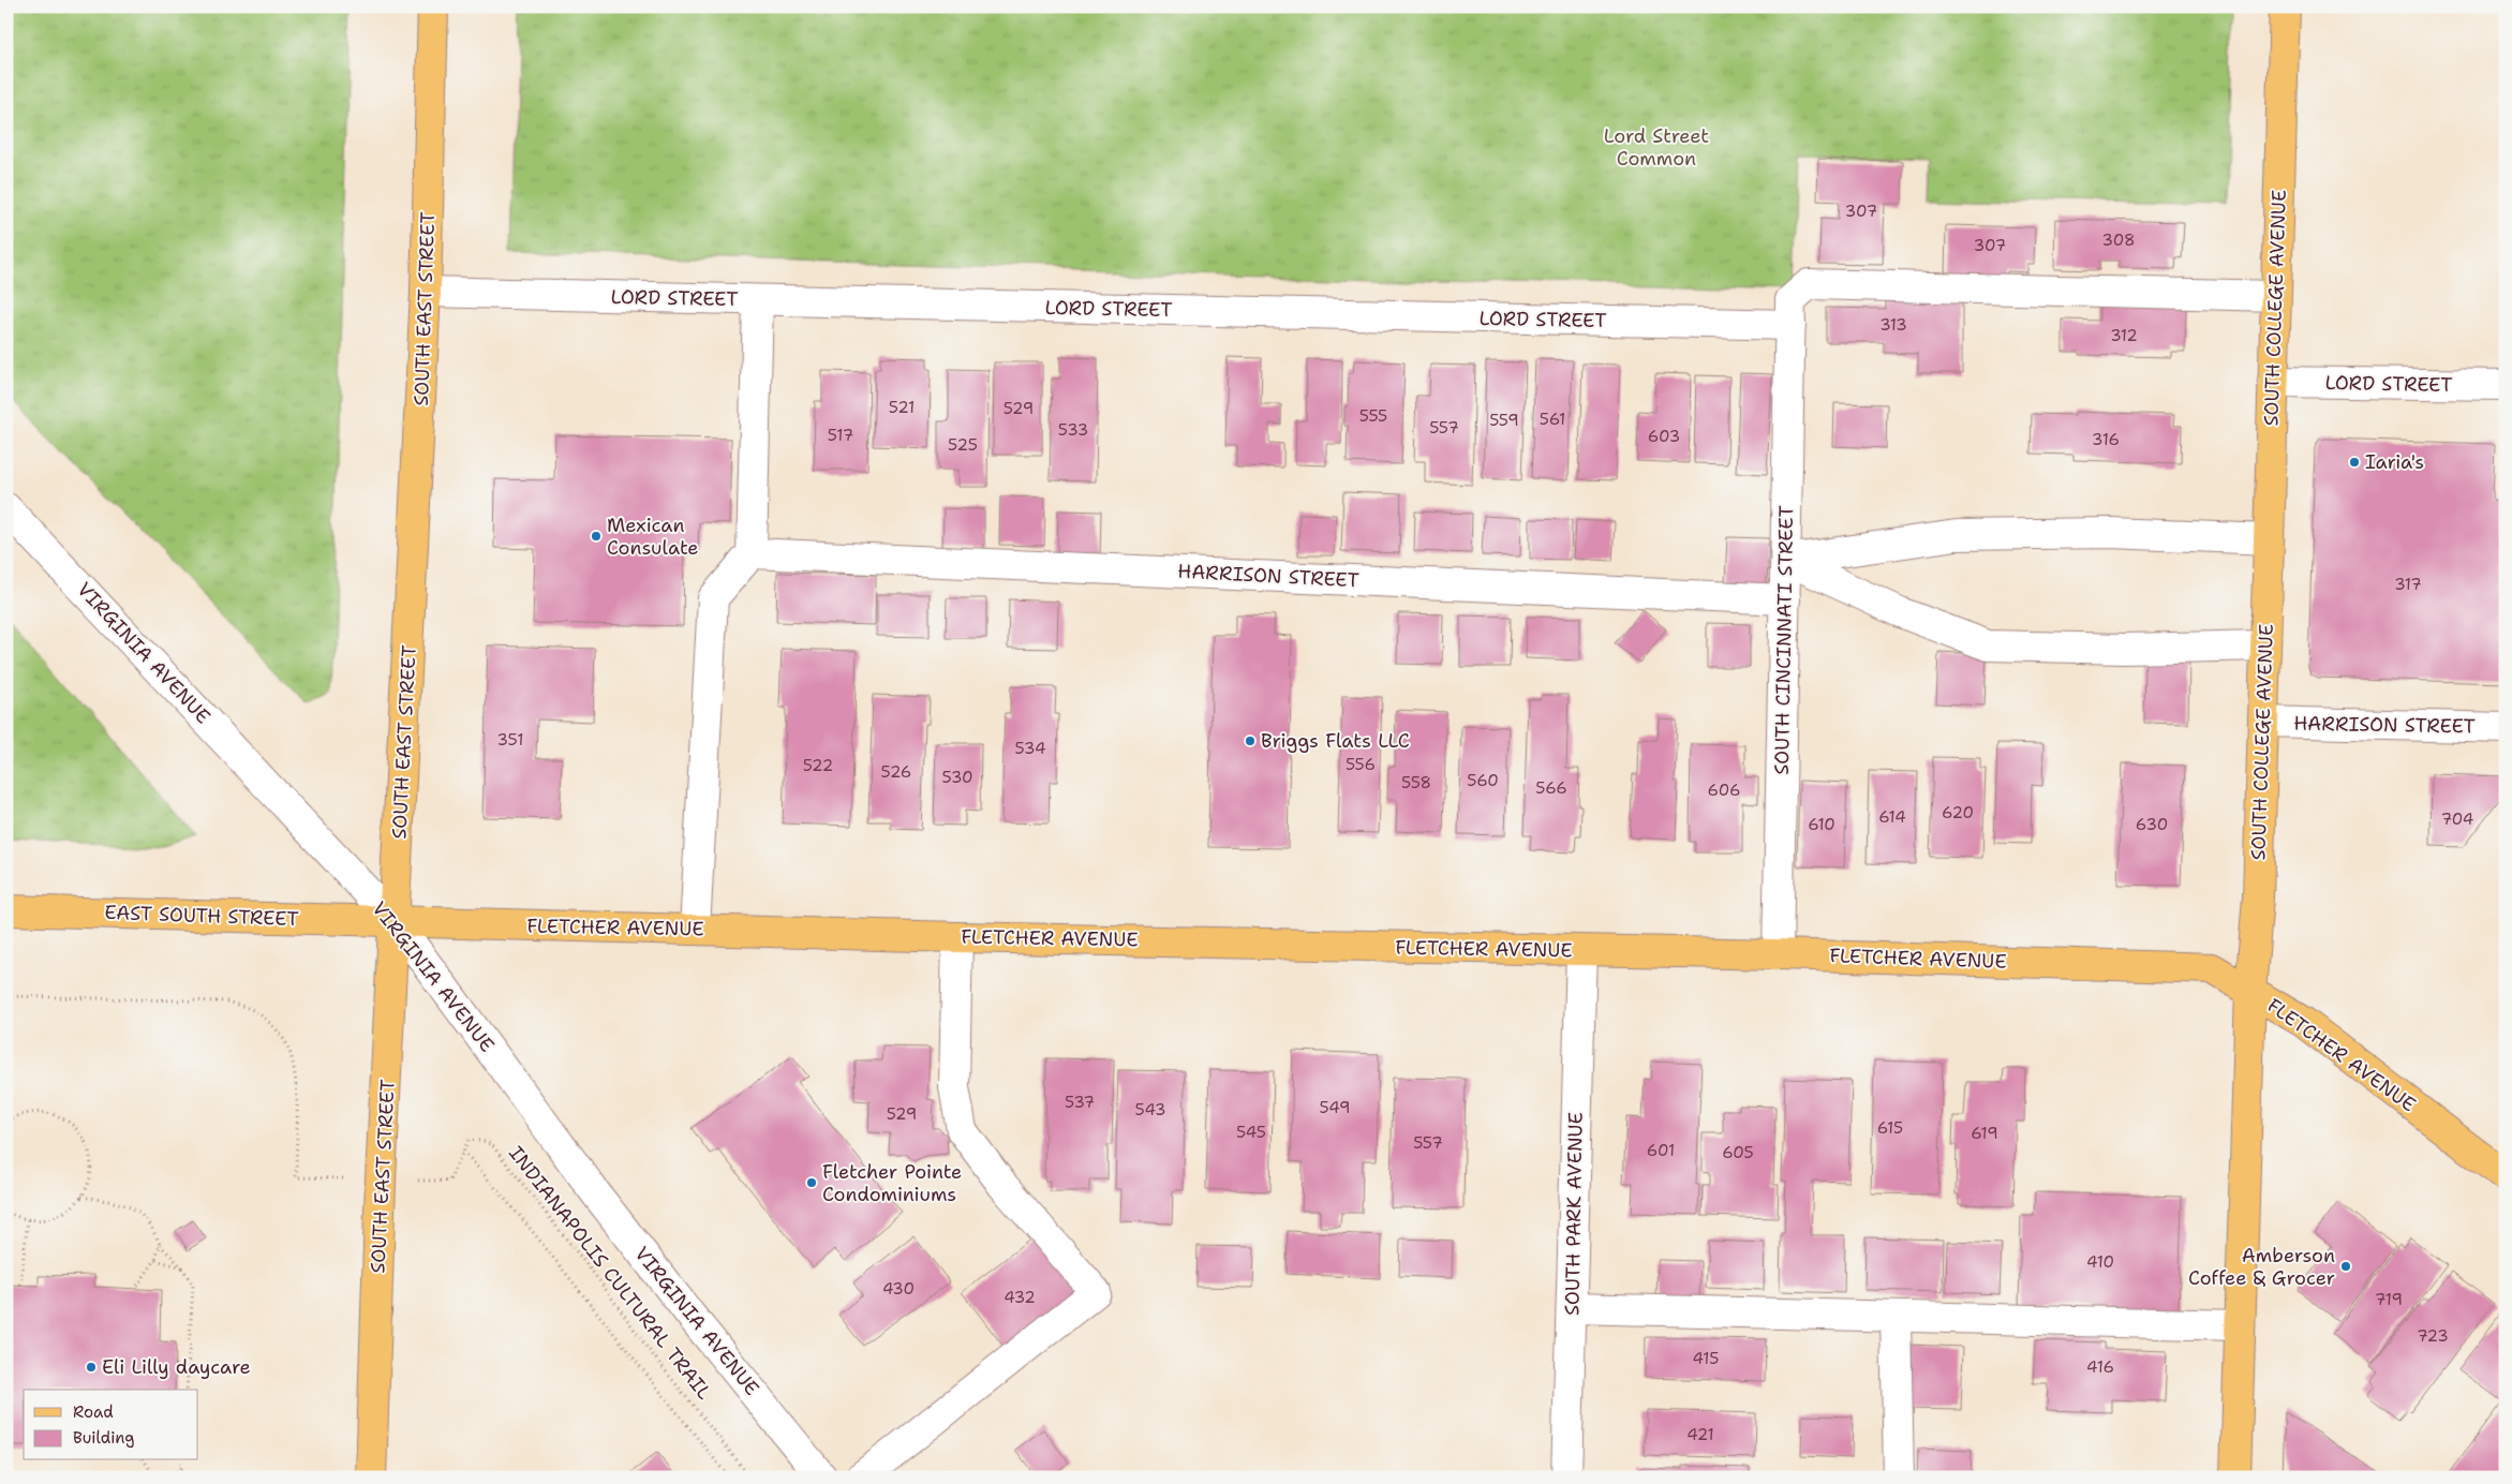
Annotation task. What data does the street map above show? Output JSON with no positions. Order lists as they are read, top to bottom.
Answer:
{
  "streets": {
    "main road": [
      "SOUTH COLLEGE AVENUE",
      "SOUTH EAST STREET",
      "EAST SOUTH STREET",
      "FLETCHER AVENUE"
    ],
    "street": [
      "LORD STREET",
      "HARRISON STREET",
      "SOUTH CINCINNATI STREET",
      "VIRGINIA AVENUE",
      "SOUTH PARK AVENUE"
    ],
    "path": ["INDIANAPOLIS CULTURAL TRAIL"]
  },
  "crossings": [
    ["LORD STREET", "SOUTH COLLEGE AVENUE"],
    ["LORD STREET", "SOUTH EAST STREET"],
    ["LORD STREET", "SOUTH CINCINNATI STREET"],
    ["SOUTH COLLEGE AVENUE", "HARRISON STREET"],
    ["SOUTH COLLEGE AVENUE", "SOUTH CINCINNATI STREET"],
    ["SOUTH COLLEGE AVENUE", "FLETCHER AVENUE"],
    ["SOUTH EAST STREET", "VIRGINIA AVENUE"],
    ["SOUTH EAST STREET", "EAST SOUTH STREET"],
    ["SOUTH EAST STREET", "FLETCHER AVENUE"],
    ["HARRISON STREET", "SOUTH CINCINNATI STREET"],
    ["SOUTH CINCINNATI STREET", "FLETCHER AVENUE"],
    ["VIRGINIA AVENUE", "EAST SOUTH STREET"],
    ["VIRGINIA AVENUE", "FLETCHER AVENUE"],
    ["EAST SOUTH STREET", "FLETCHER AVENUE"],
    ["FLETCHER AVENUE", "SOUTH PARK AVENUE"]
  ],
  "parks": ["Lord Street Common"],
  "places": [
    "Iaria's",
    "Mexican Consulate",
    "Briggs Flats LLC",
    "Fletcher Pointe Condominiums",
    "Amberson Coffee & Grocer",
    "Eli Lilly daycare"
  ],
  "house_numbers": [
    "307",
    "308",
    "307",
    "313",
    "312",
    "521",
    "529",
    "555",
    "561",
    "559",
    "557",
    "533",
    "517",
    "603",
    "316",
    "525",
    "317",
    "351",
    "534",
    "556",
    "522",
    "526",
    "530",
    "560",
    "558",
    "566",
    "606",
    "620",
    "614",
    "704",
    "610",
    "630",
    "537",
    "549",
    "543",
    "529",
    "615",
    "545",
    "619",
    "557",
    "601",
    "605",
    "410",
    "430",
    "432",
    "719",
    "723",
    "415",
    "416",
    "421"
  ],
  "legend": ["Road", "Building"]
}
